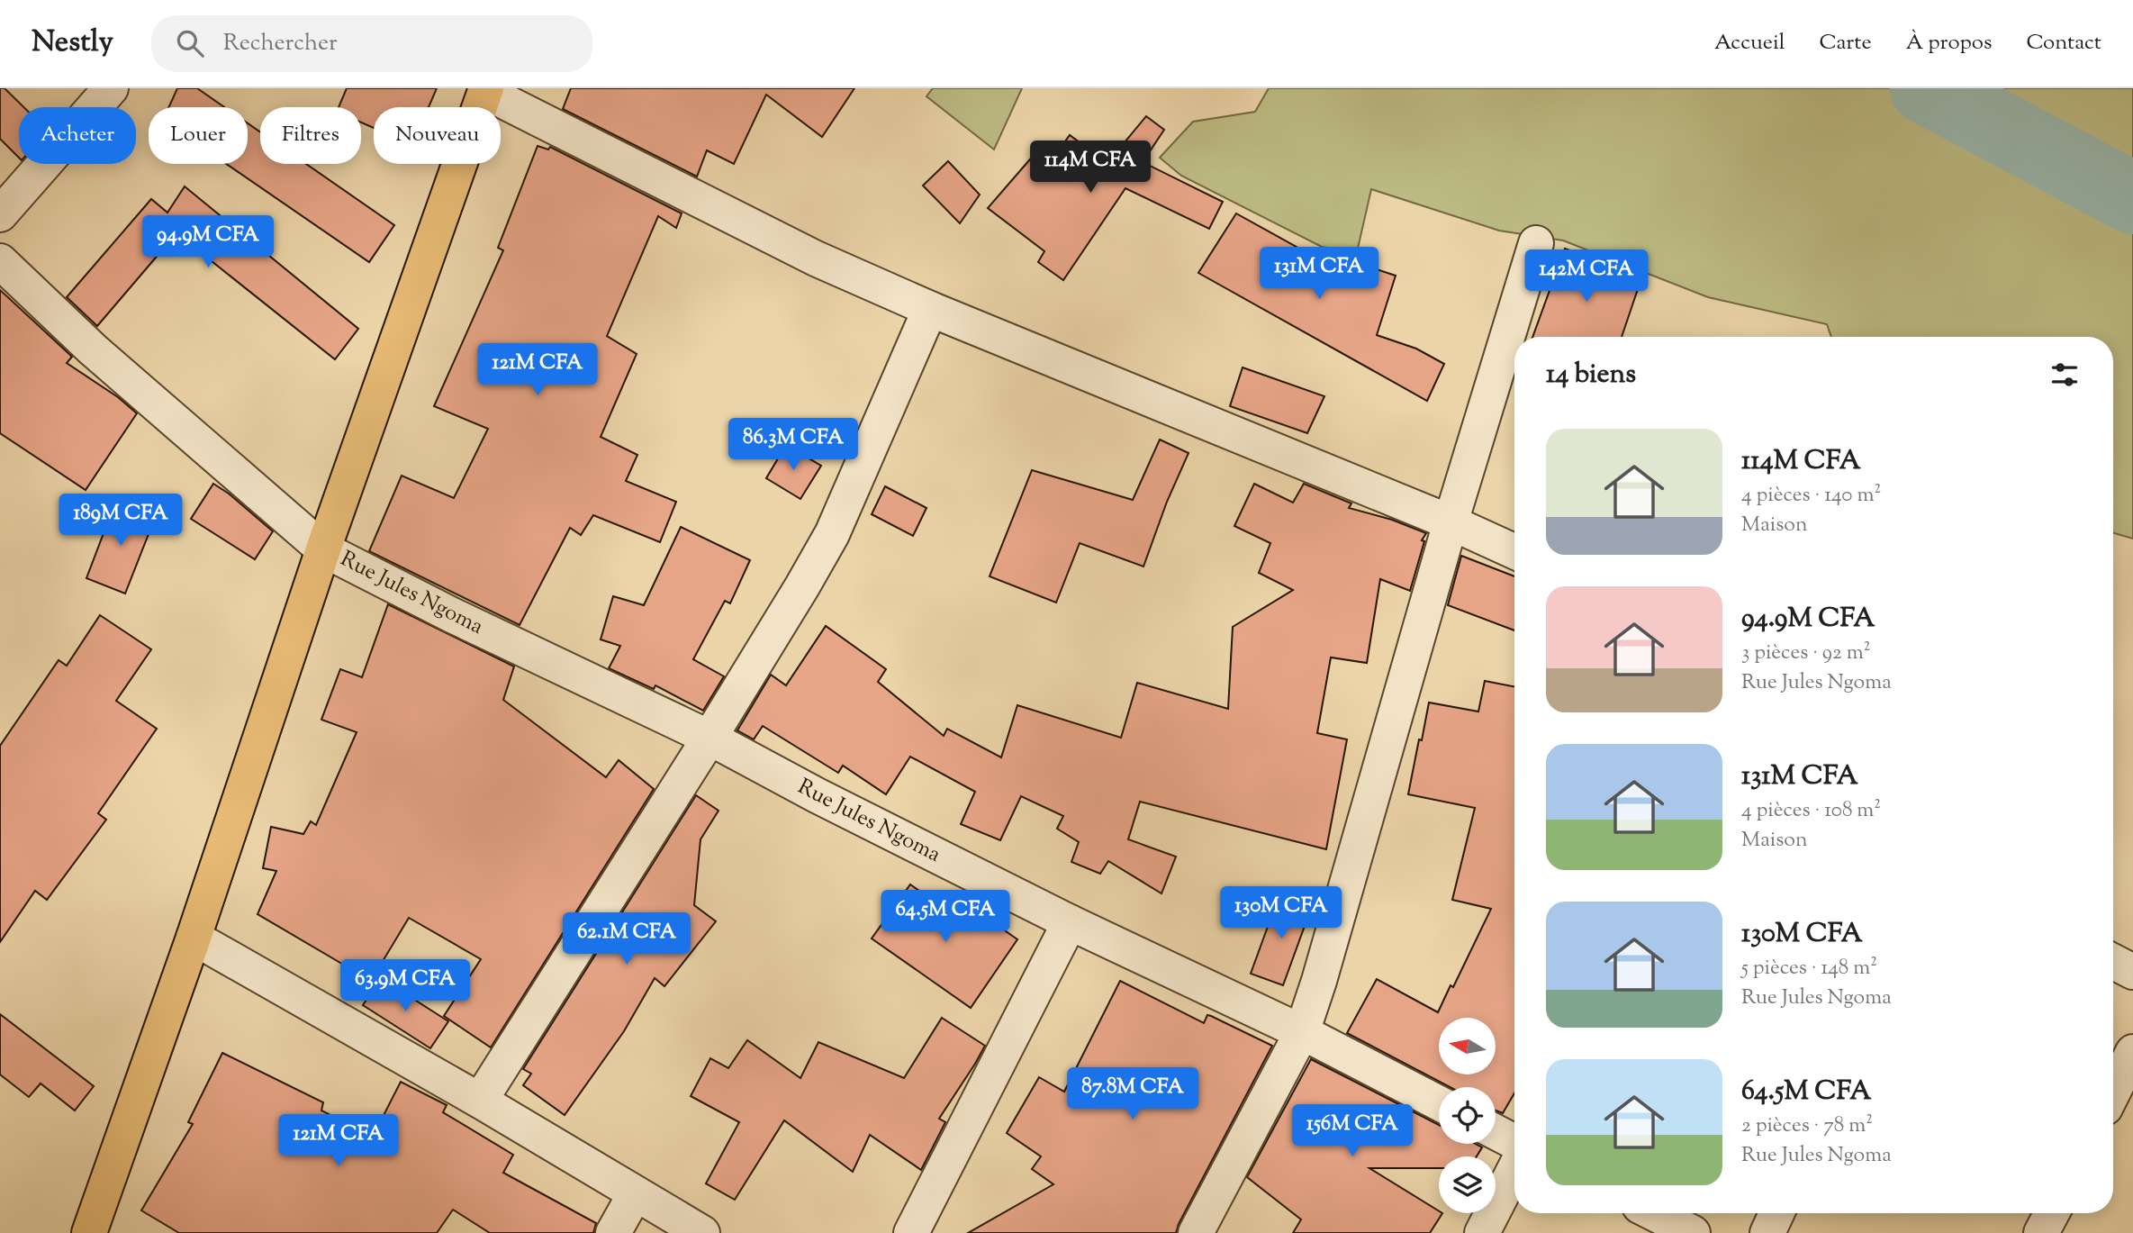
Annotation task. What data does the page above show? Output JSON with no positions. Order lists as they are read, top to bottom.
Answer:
{
  "streets": {
    "street": ["Rue Jules Ngoma"]
  },
  "north": "left",
  "page": {
    "header": "Nestly",
    "search": "Rechercher",
    "nav": [
      "Accueil",
      "Carte",
      "À propos",
      "Contact"
    ],
    "chip": [
      "Acheter",
      "Louer",
      "Filtres",
      "Nouveau"
    ],
    "price": [
      "114M CFA",
      "94.9M CFA",
      "131M CFA",
      "142M CFA",
      "121M CFA",
      "86.3M CFA",
      "189M CFA",
      "130M CFA",
      "64.5M CFA",
      "62.1M CFA",
      "63.9M CFA",
      "87.8M CFA",
      "156M CFA",
      "121M CFA"
    ],
    "heading": "14 biens",
    "list": [
      {
        "name": "114M CFA",
        "note": "4 pièces · 140 m² · Maison"
      },
      {
        "name": "94.9M CFA",
        "note": "3 pièces · 92 m² · Rue Jules Ngoma"
      },
      {
        "name": "131M CFA",
        "note": "4 pièces · 108 m² · Maison"
      },
      {
        "name": "130M CFA",
        "note": "5 pièces · 148 m² · Rue Jules Ngoma"
      },
      {
        "name": "64.5M CFA",
        "note": "2 pièces · 78 m² · Rue Jules Ngoma"
      }
    ]
  }
}
